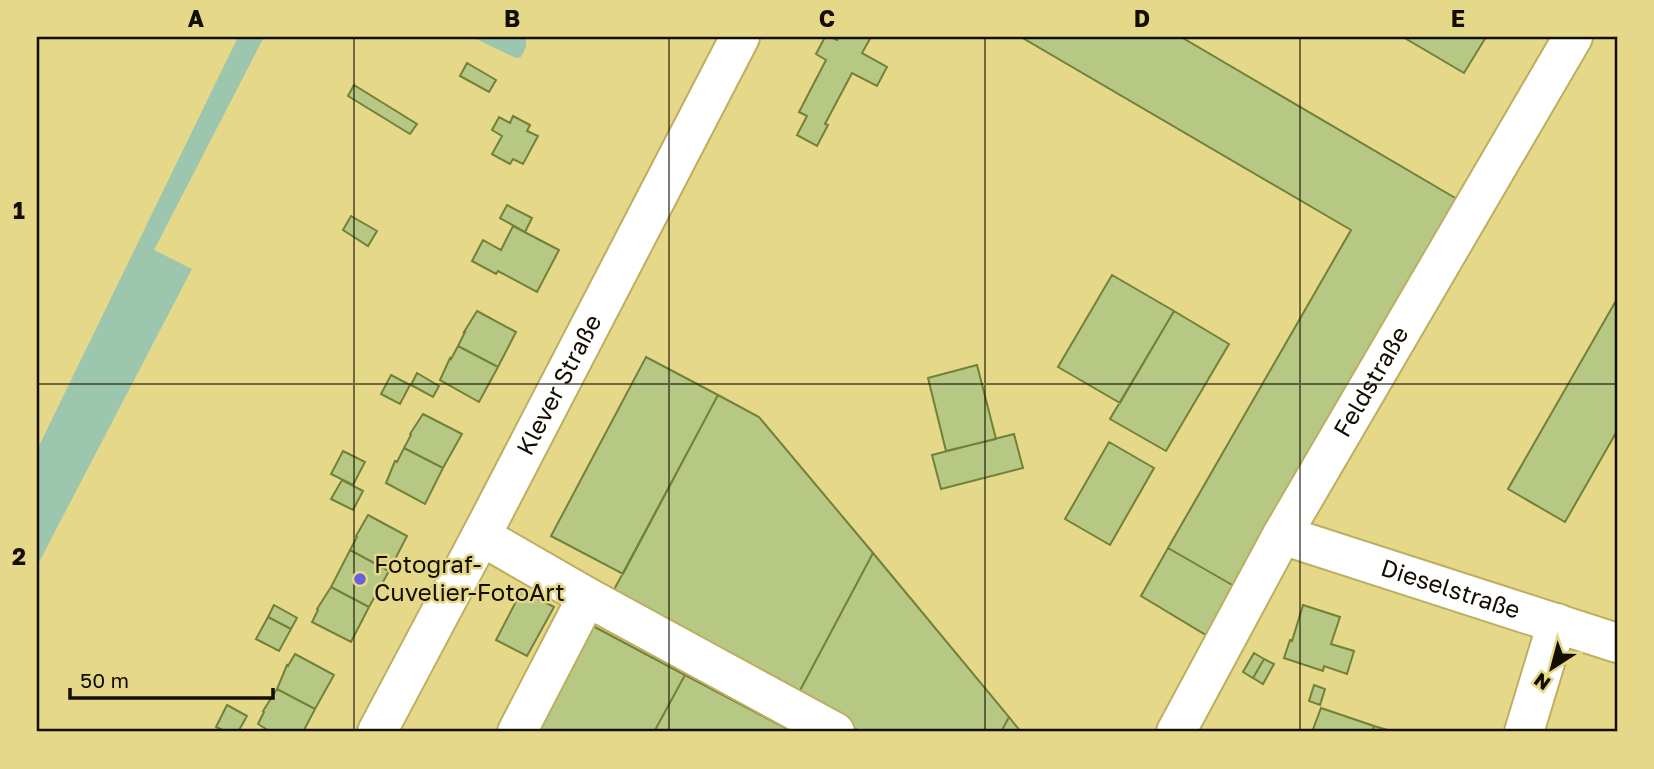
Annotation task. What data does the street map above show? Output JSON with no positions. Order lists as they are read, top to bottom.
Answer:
{
  "streets": {
    "street": ["Feldstraße", "Klever Straße", "Dieselstraße"]
  },
  "crossings": [
    ["Feldstraße", "Dieselstraße"]
  ],
  "places": ["Fotograf- Cuvelier-FotoArt"],
  "scale_bar": "50 m",
  "north": "bottom left",
  "grid": {
    "columns": [
      "A",
      "B",
      "C",
      "D",
      "E"
    ],
    "rows": ["1", "2"]
  }
}
